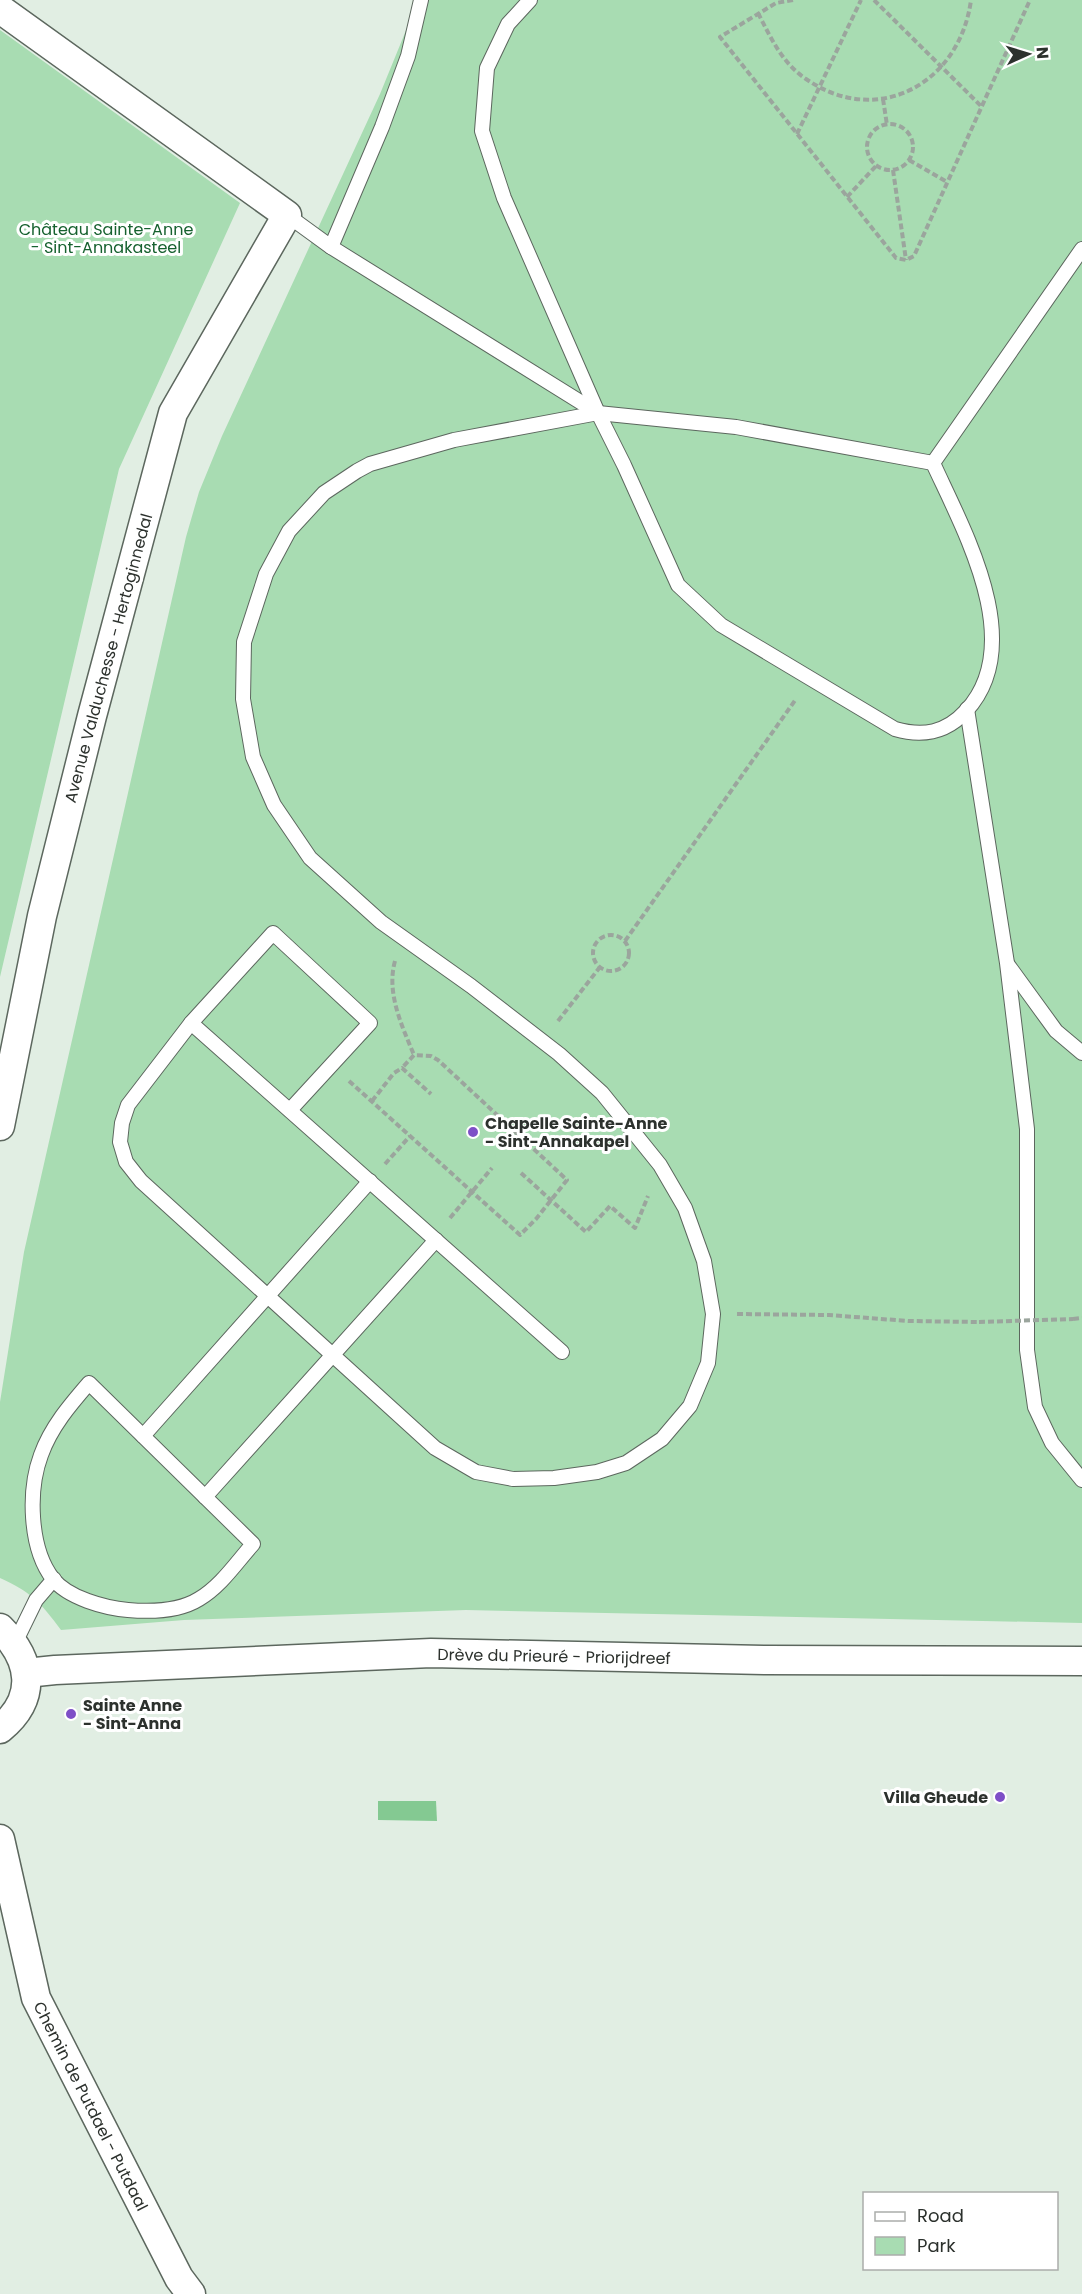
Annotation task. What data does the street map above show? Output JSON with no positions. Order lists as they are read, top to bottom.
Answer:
{
  "streets": {
    "street": ["Avenue Valduchesse - Hertoginnedal", "Drève du Prieuré - Priorijdreef", "Chemin de Putdael - Putdaal"]
  },
  "parks": ["Château Sainte-Anne - Sint-Annakasteel"],
  "places": ["Chapelle Sainte-Anne - Sint-Annakapel", "Sainte Anne - Sint-Anna", "Villa Gheude"],
  "legend": ["Road", "Park"],
  "north": "right"
}
